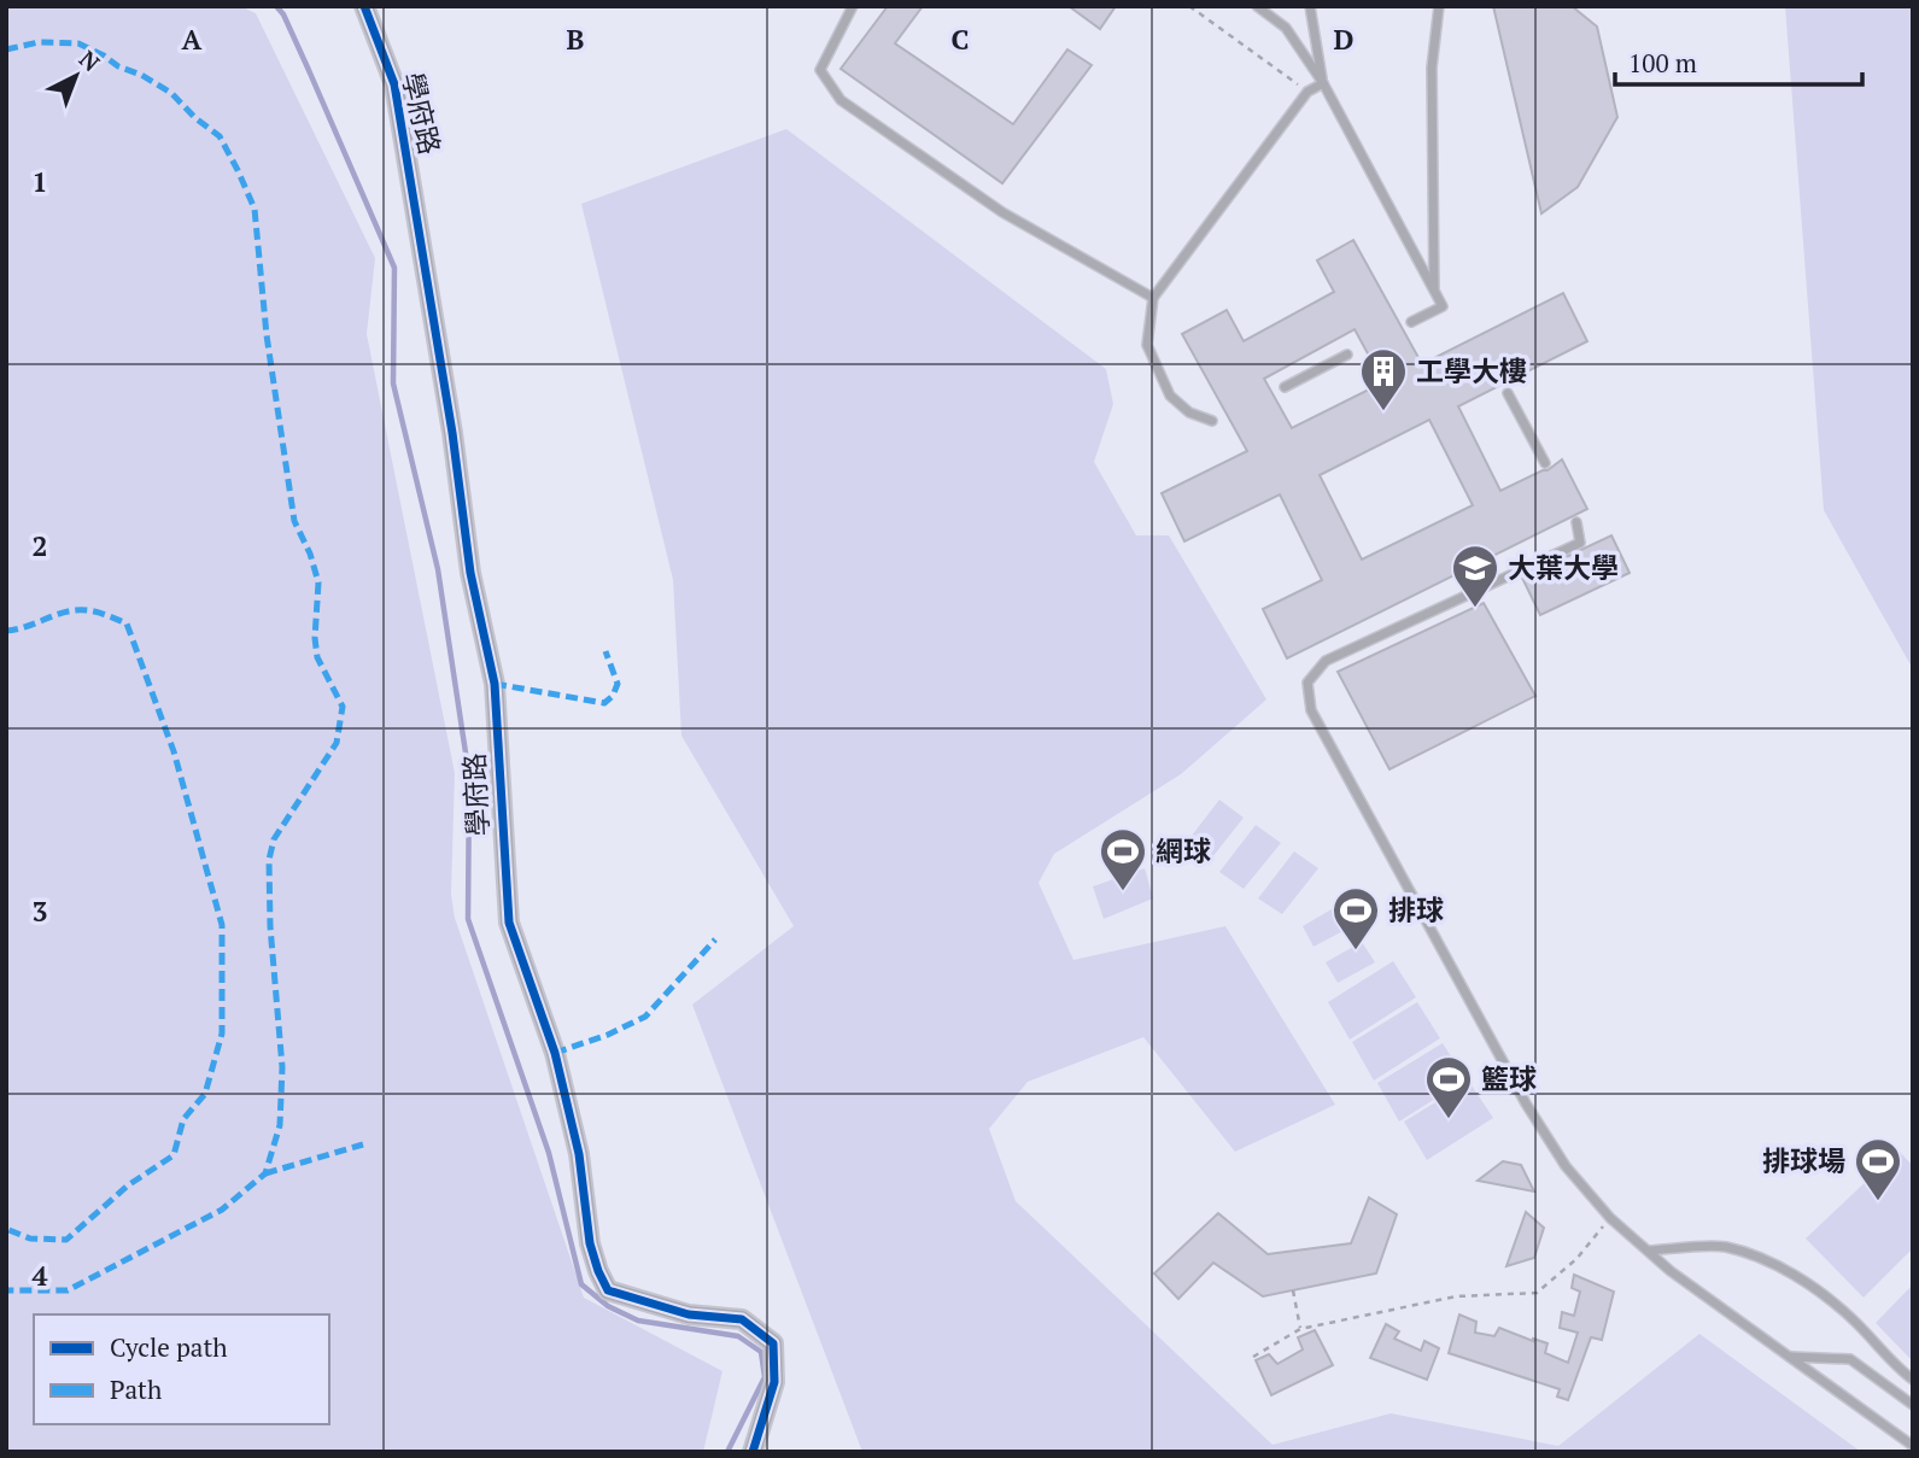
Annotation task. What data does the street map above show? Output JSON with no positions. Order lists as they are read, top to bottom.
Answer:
{
  "streets": {
    "street": ["學府路"]
  },
  "places": {
    "building": ["工學大樓"],
    "school or university": ["大葉大學"],
    "sports": [
      "網球",
      "排球",
      "籃球",
      "排球場"
    ]
  },
  "legend": ["Cycle path", "Path"],
  "scale_bar": "100 m",
  "north": "top right",
  "grid": {
    "columns": [
      "A",
      "B",
      "C",
      "D"
    ],
    "rows": [
      "1",
      "2",
      "3",
      "4"
    ]
  }
}
